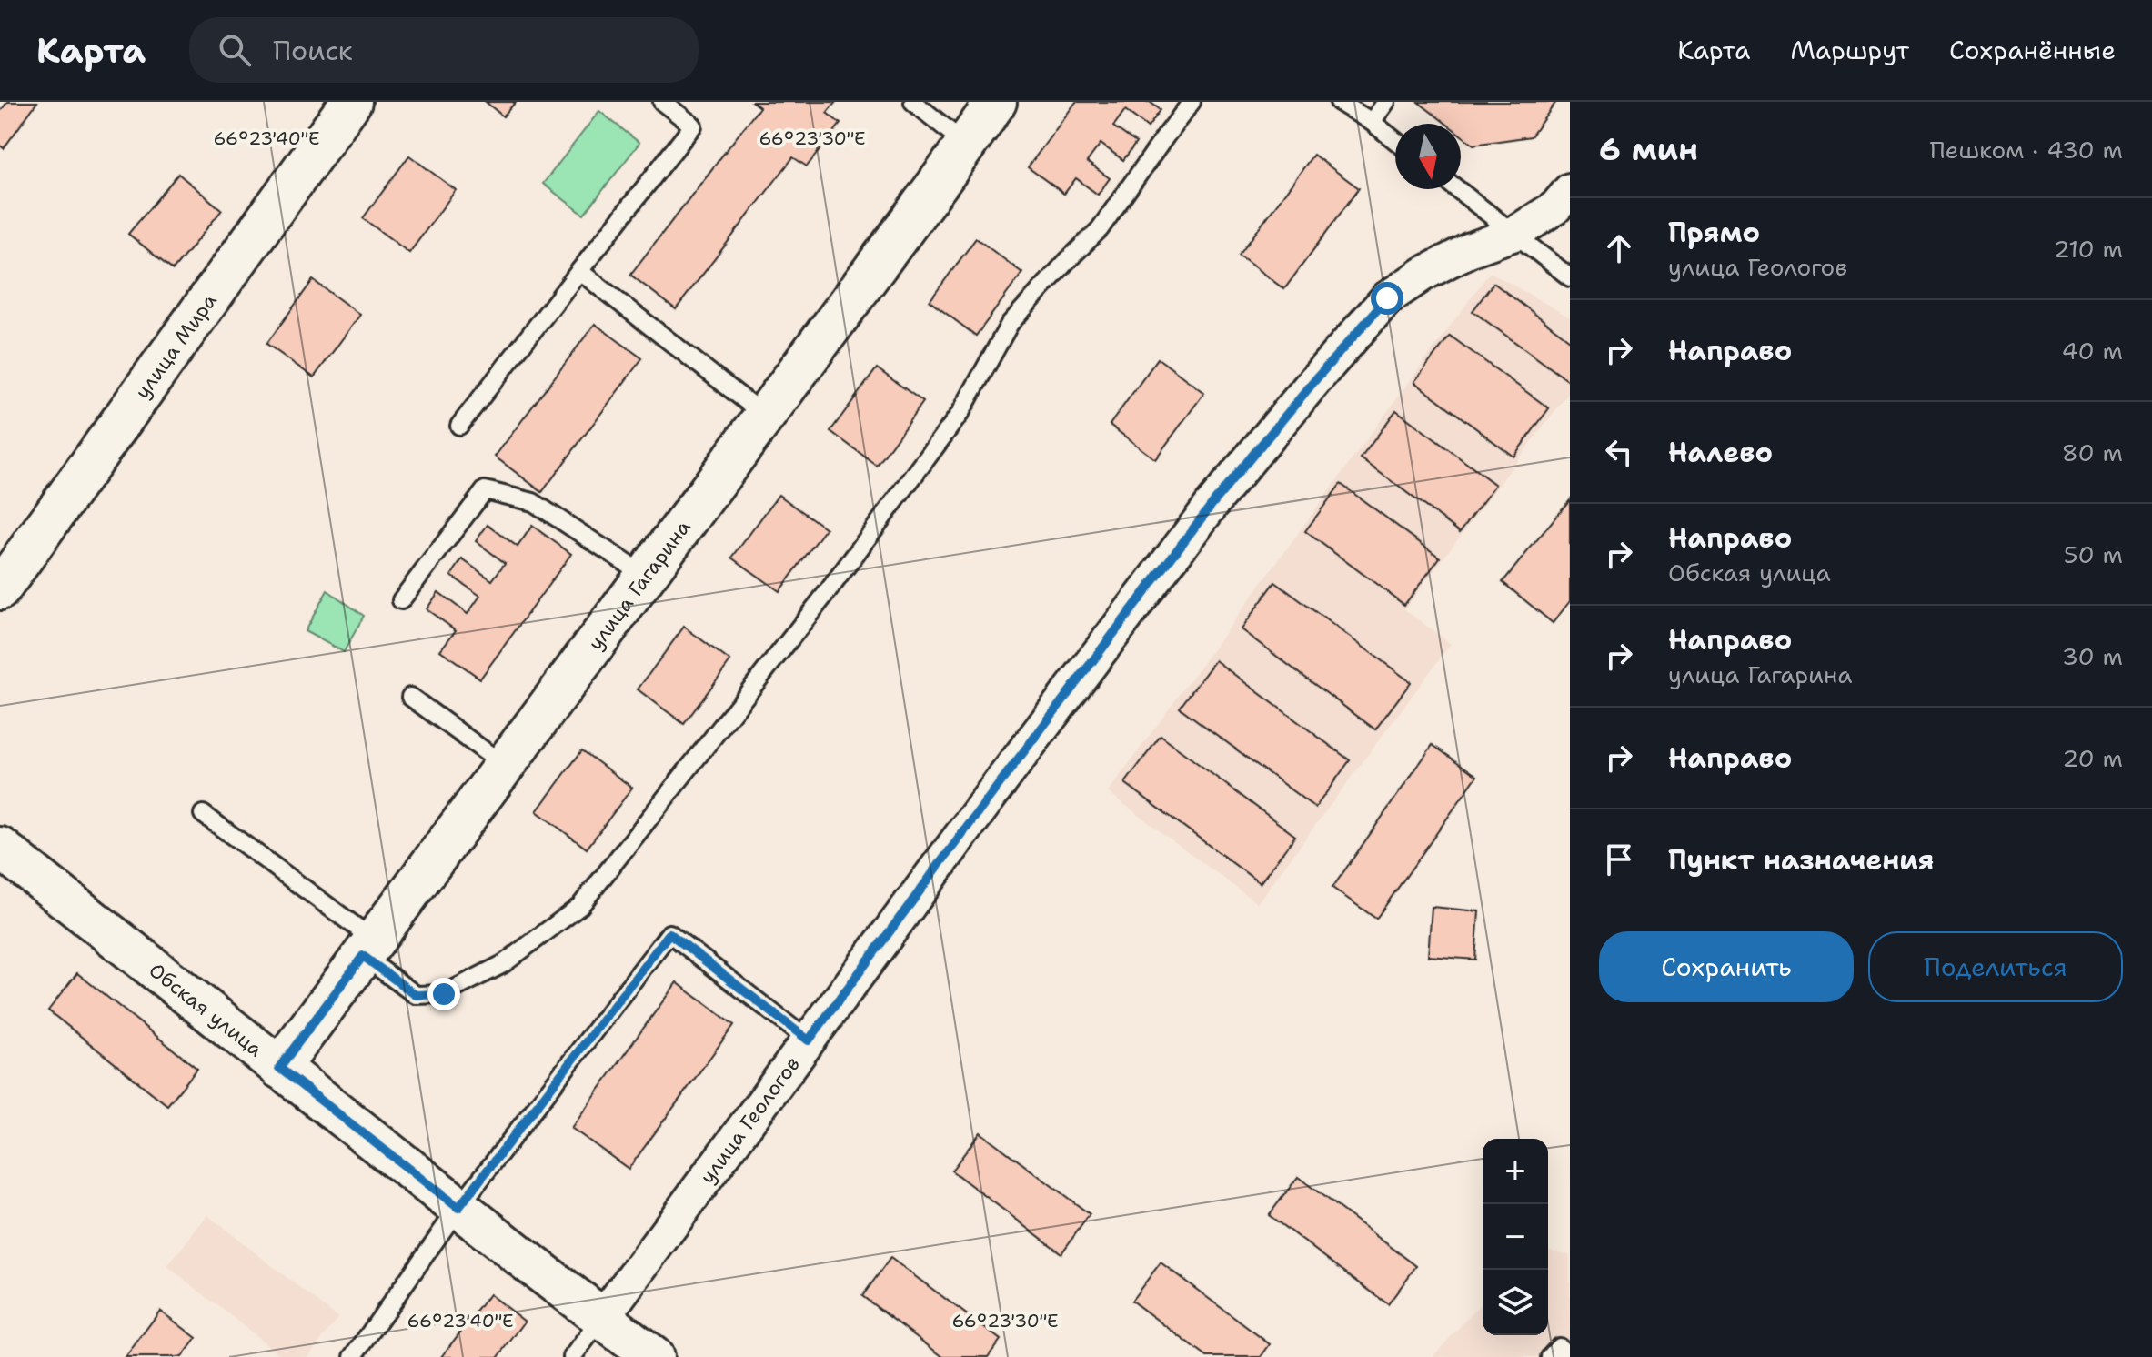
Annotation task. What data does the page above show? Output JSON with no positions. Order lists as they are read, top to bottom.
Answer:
{
  "streets": {
    "street": [
      "улица Мира",
      "улица Гагарина",
      "Обская улица",
      "улица Геологов"
    ]
  },
  "crossings": [
    ["улица Гагарина", "Обская улица"],
    ["Обская улица", "улица Геологов"]
  ],
  "north": "bottom",
  "page": {
    "header": "Карта",
    "search": "Поиск",
    "nav": ["Карта", "Маршрут", "Сохранённые"],
    "heading": ["6 мин", "Пешком · 430 m"],
    "list": [
      ["Прямо", "улица Геологов", "210 m"],
      ["Направо", "40 m"],
      ["Налево", "80 m"],
      ["Направо", "Обская улица", "50 m"],
      ["Направо", "улица Гагарина", "30 m"],
      ["Направо", "20 m"],
      "Пункт назначения"
    ],
    "buttons": ["Сохранить", "Поделиться"],
    "map_buttons": ["+", "−"]
  },
  "coordinates": ["66°23'40\"E", "66°23'30\"E"]
}
